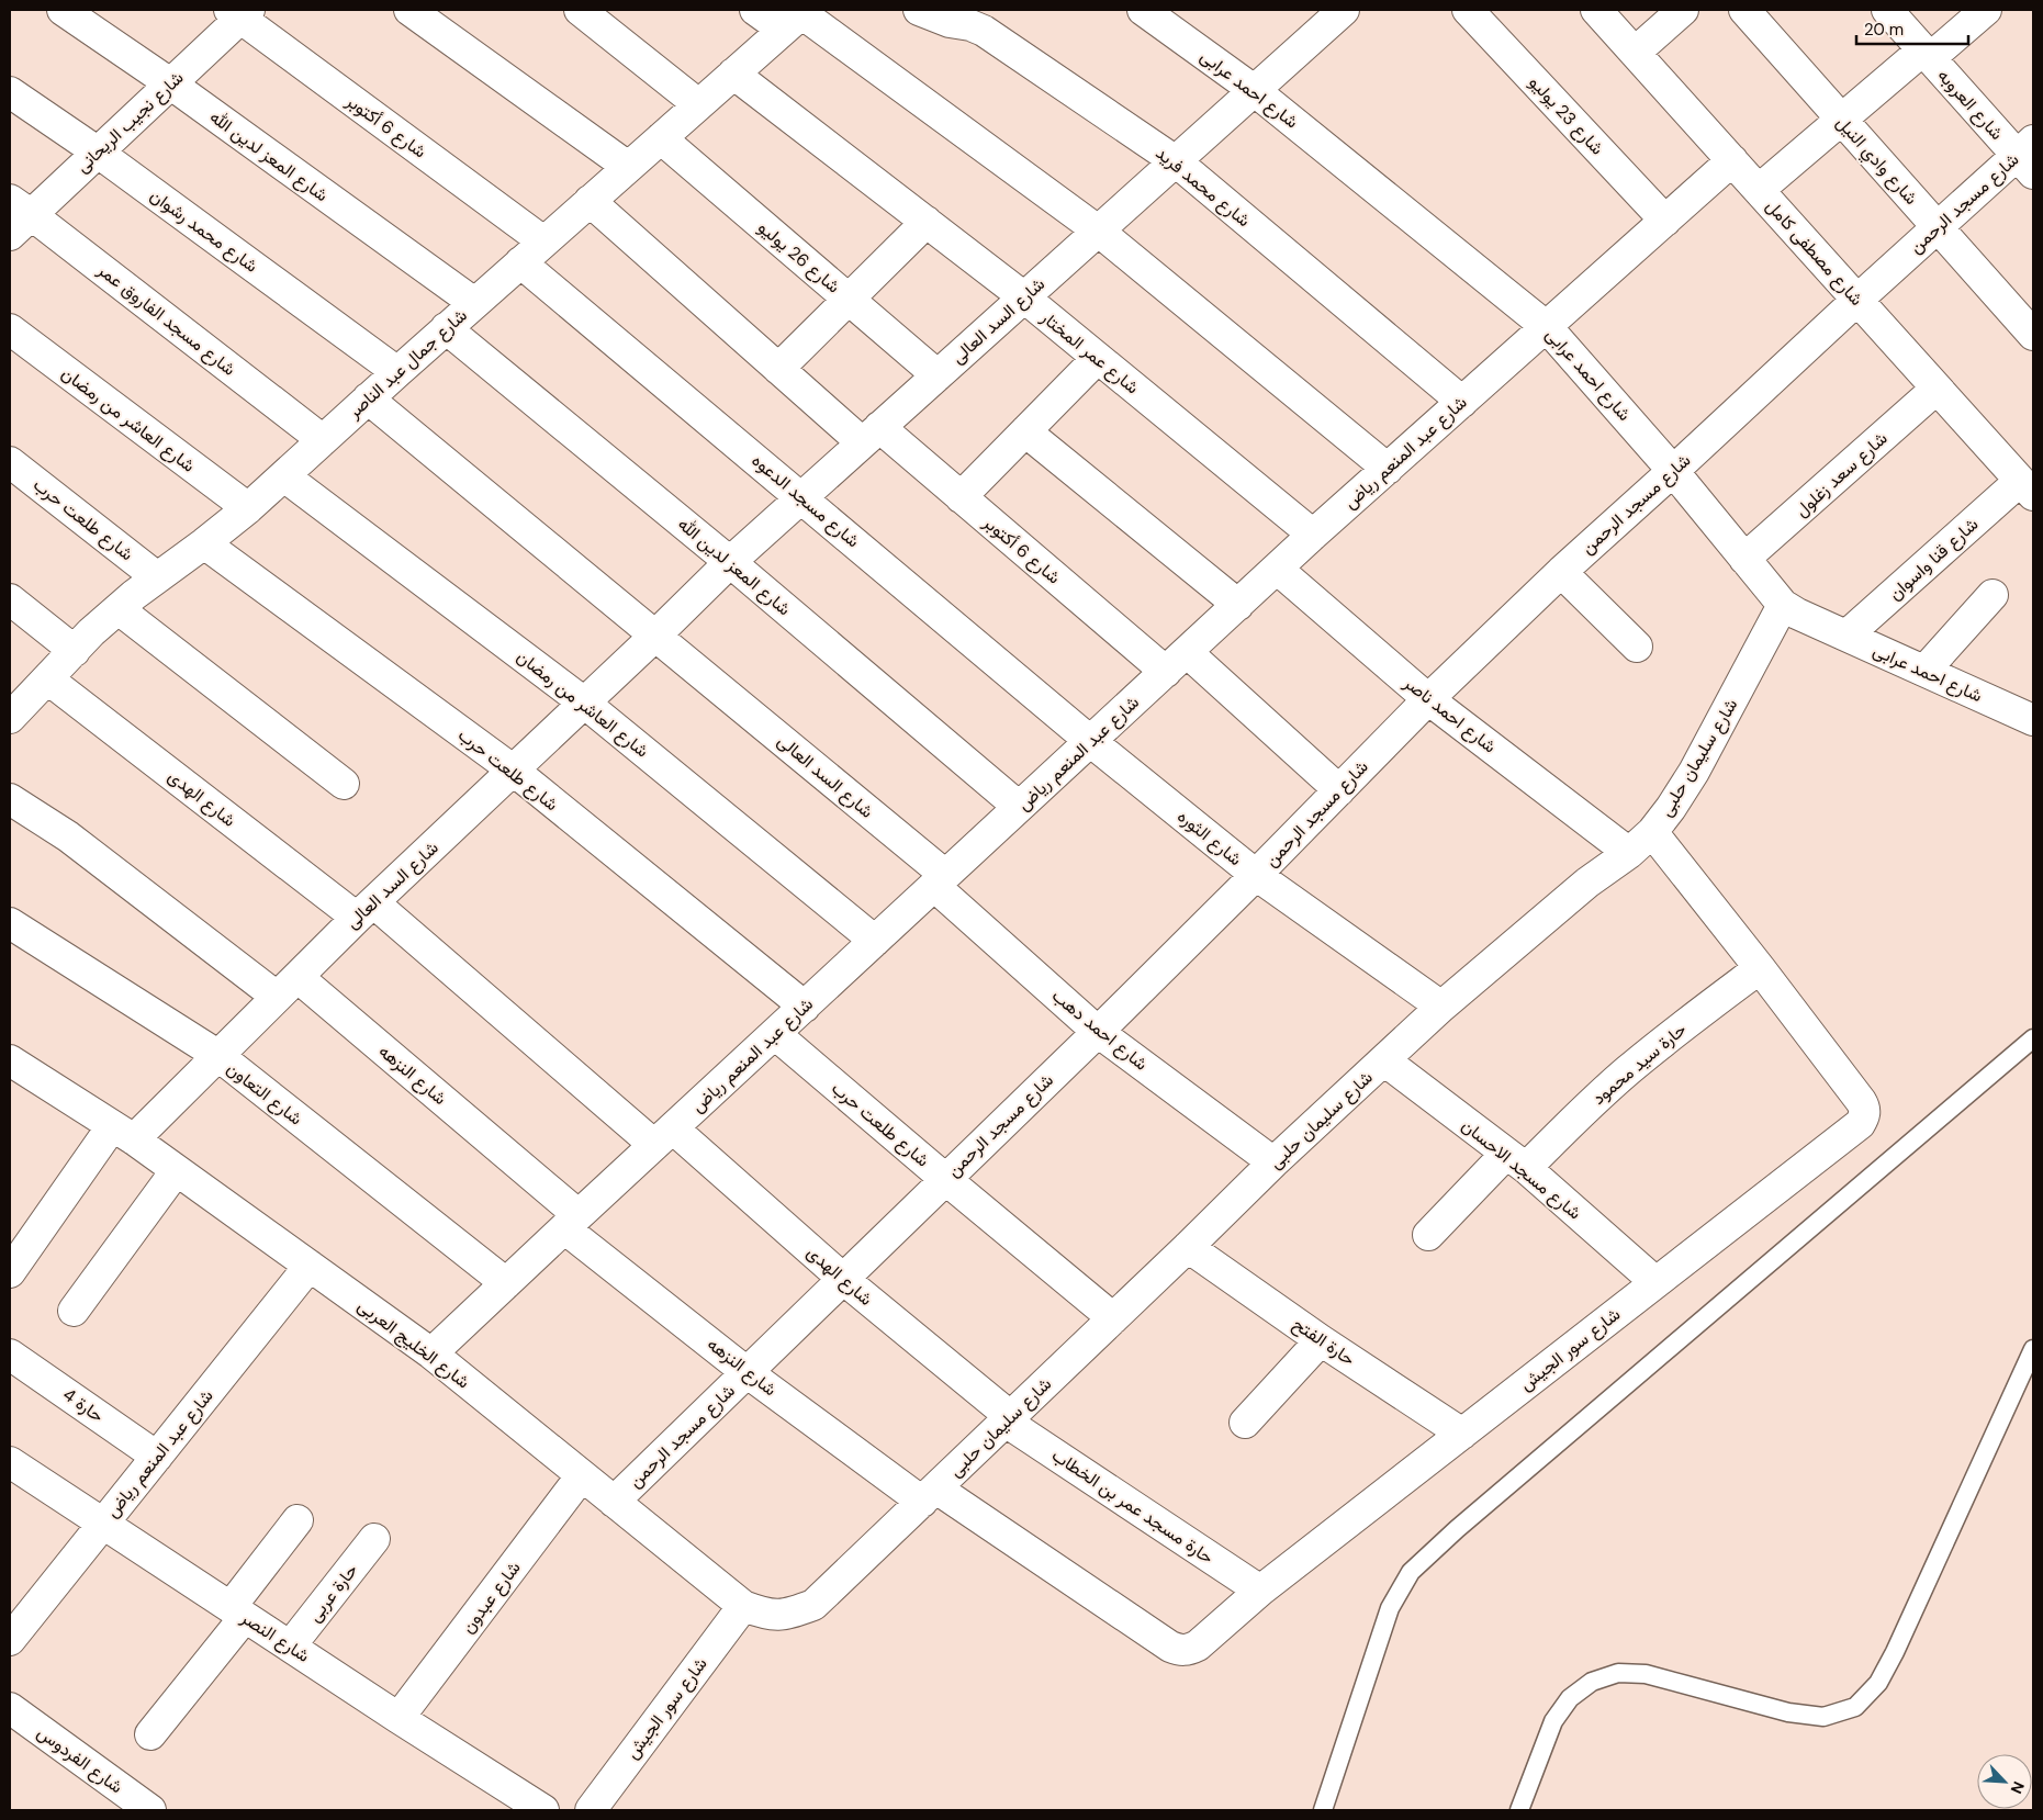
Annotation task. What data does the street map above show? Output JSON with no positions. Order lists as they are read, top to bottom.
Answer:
{
  "streets": {
    "street": [
      "شارع احمد عرابى",
      "شارع العروبه",
      "شارع 23 يوليو",
      "شارع نجيب الريحانى",
      "شارع 6 أكتوبر",
      "شارع المعز لدين الله",
      "شارع وادي النيل",
      "شارع محمد فريد",
      "شارع مسجد الرحمن",
      "شارع محمد رشوان",
      "شارع مصطفى كامل",
      "شارع 26 يوليو",
      "شارع مسجد الفاروق عمر",
      "شارع السد العالى",
      "شارع عمر المختار",
      "شارع جمال عبد الناصر",
      "شارع العاشر من رمضان",
      "شارع عبد المنعم رياض",
      "شارع سعد زغلول",
      "شارع مسجد الدعوه",
      "شارع طلعت حرب",
      "شارع قنا واسوان",
      "شارع احمد ناصر",
      "شارع سليمان حلبى",
      "شارع الهدى",
      "شارع الثوره",
      "شارع احمد دهب",
      "حارة سيد محمود",
      "شارع النزهه",
      "شارع التعاون",
      "شارع مسجد الاحسان",
      "حارة الفتح",
      "شارع الخليج العربى",
      "شارع سور الجيش",
      "حارة 4",
      "حارة مسجد عمر بن الخطاب",
      "حارة عربى",
      "شارع عبدون",
      "شارع النصر",
      "شارع الفردوس"
    ]
  },
  "crossings": [
    ["شارع احمد عرابى", "شارع مسجد الرحمن"],
    ["شارع احمد عرابى", "شارع السد العالى"],
    ["شارع احمد عرابى", "شارع عبد المنعم رياض"],
    ["شارع احمد عرابى", "شارع سعد زغلول"],
    ["شارع احمد عرابى", "شارع قنا واسوان"],
    ["شارع احمد عرابى", "شارع سليمان حلبى"],
    ["شارع العروبه", "شارع مسجد الرحمن"],
    ["شارع 23 يوليو", "شارع عبد المنعم رياض"],
    ["شارع نجيب الريحانى", "شارع 6 أكتوبر"],
    ["شارع نجيب الريحانى", "شارع المعز لدين الله"],
    ["شارع نجيب الريحانى", "شارع محمد رشوان"],
    ["شارع نجيب الريحانى", "شارع مسجد الفاروق عمر"],
    ["شارع 6 أكتوبر", "شارع السد العالى"],
    ["شارع 6 أكتوبر", "شارع جمال عبد الناصر"],
    ["شارع 6 أكتوبر", "شارع عبد المنعم رياض"],
    ["شارع المعز لدين الله", "شارع السد العالى"],
    ["شارع المعز لدين الله", "شارع جمال عبد الناصر"],
    ["شارع المعز لدين الله", "شارع عبد المنعم رياض"],
    ["شارع وادي النيل", "شارع مسجد الرحمن"],
    ["شارع محمد فريد", "شارع السد العالى"],
    ["شارع محمد فريد", "شارع عبد المنعم رياض"],
    ["شارع مسجد الرحمن", "شارع مصطفى كامل"],
    ["شارع مسجد الرحمن", "شارع طلعت حرب"],
    ["شارع مسجد الرحمن", "شارع احمد ناصر"],
    ["شارع مسجد الرحمن", "شارع الهدى"],
    ["شارع مسجد الرحمن", "شارع الثوره"],
    ["شارع مسجد الرحمن", "شارع احمد دهب"],
    ["شارع مسجد الرحمن", "شارع النزهه"],
    ["شارع مسجد الرحمن", "شارع الخليج العربى"],
    ["شارع محمد رشوان", "شارع جمال عبد الناصر"],
    ["شارع مصطفى كامل", "شارع عبد المنعم رياض"],
    ["شارع مصطفى كامل", "شارع سعد زغلول"],
    ["شارع مصطفى كامل", "شارع قنا واسوان"],
    ["شارع 26 يوليو", "شارع السد العالى"],
    ["شارع 26 يوليو", "شارع جمال عبد الناصر"],
    ["شارع مسجد الفاروق عمر", "شارع جمال عبد الناصر"],
    ["شارع السد العالى", "شارع عمر المختار"],
    ["شارع السد العالى", "شارع جمال عبد الناصر"],
    ["شارع السد العالى", "شارع العاشر من رمضان"],
    ["شارع السد العالى", "شارع عبد المنعم رياض"],
    ["شارع السد العالى", "شارع مسجد الدعوه"],
    ["شارع السد العالى", "شارع طلعت حرب"],
    ["شارع السد العالى", "شارع الهدى"],
    ["شارع السد العالى", "شارع احمد دهب"],
    ["شارع السد العالى", "شارع النزهه"],
    ["شارع السد العالى", "شارع التعاون"],
    ["شارع السد العالى", "شارع الخليج العربى"],
    ["شارع عمر المختار", "شارع جمال عبد الناصر"],
    ["شارع عمر المختار", "شارع عبد المنعم رياض"],
    ["شارع جمال عبد الناصر", "شارع العاشر من رمضان"],
    ["شارع جمال عبد الناصر", "شارع مسجد الدعوه"],
    ["شارع جمال عبد الناصر", "شارع طلعت حرب"],
    ["شارع جمال عبد الناصر", "شارع الهدى"],
    ["شارع العاشر من رمضان", "شارع عبد المنعم رياض"],
    ["شارع عبد المنعم رياض", "شارع مسجد الدعوه"],
    ["شارع عبد المنعم رياض", "شارع طلعت حرب"],
    ["شارع عبد المنعم رياض", "شارع احمد ناصر"],
    ["شارع عبد المنعم رياض", "شارع الهدى"],
    ["شارع عبد المنعم رياض", "شارع الثوره"],
    ["شارع عبد المنعم رياض", "شارع احمد دهب"],
    ["شارع عبد المنعم رياض", "شارع النزهه"],
    ["شارع عبد المنعم رياض", "شارع التعاون"],
    ["شارع عبد المنعم رياض", "شارع الخليج العربى"],
    ["شارع عبد المنعم رياض", "حارة 4"],
    ["شارع عبد المنعم رياض", "شارع النصر"],
    ["شارع مسجد الدعوه", "شارع الثوره"],
    ["شارع طلعت حرب", "شارع سليمان حلبى"],
    ["شارع احمد ناصر", "شارع سليمان حلبى"],
    ["شارع سليمان حلبى", "شارع الهدى"],
    ["شارع سليمان حلبى", "شارع الثوره"],
    ["شارع سليمان حلبى", "شارع احمد دهب"],
    ["شارع سليمان حلبى", "شارع النزهه"],
    ["شارع سليمان حلبى", "شارع مسجد الاحسان"],
    ["شارع سليمان حلبى", "حارة الفتح"],
    ["شارع سليمان حلبى", "شارع الخليج العربى"],
    ["شارع سليمان حلبى", "حارة مسجد عمر بن الخطاب"],
    ["شارع الهدى", "حارة مسجد عمر بن الخطاب"],
    ["حارة سيد محمود", "شارع مسجد الاحسان"],
    ["حارة سيد محمود", "شارع سور الجيش"],
    ["شارع النزهه", "شارع سور الجيش"],
    ["شارع النزهه", "حارة مسجد عمر بن الخطاب"],
    ["شارع مسجد الاحسان", "شارع سور الجيش"],
    ["حارة الفتح", "شارع سور الجيش"],
    ["شارع الخليج العربى", "شارع سور الجيش"],
    ["شارع الخليج العربى", "شارع عبدون"],
    ["شارع سور الجيش", "حارة مسجد عمر بن الخطاب"],
    ["حارة عربى", "شارع النصر"],
    ["شارع عبدون", "شارع النصر"]
  ],
  "scale_bar": "20 m",
  "north": "bottom right"
}
